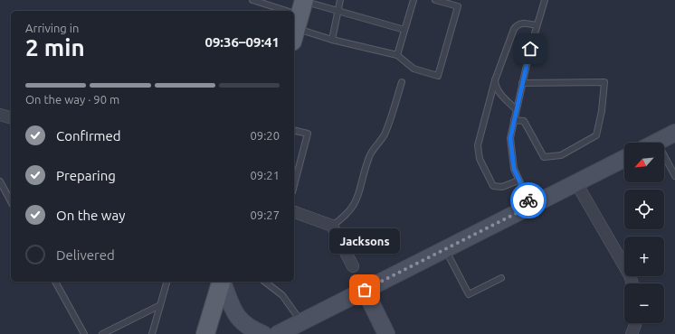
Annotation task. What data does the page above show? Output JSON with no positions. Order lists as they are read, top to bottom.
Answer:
{
  "places": ["Jacksons"],
  "north": "bottom left",
  "page": {
    "heading": ["2 min", "Arriving in", "09:36–09:41"],
    "bar": "On the way · 90 m",
    "list": [
      ["Confirmed", "09:20"],
      ["Preparing", "09:21"],
      ["On the way", "09:27"],
      "Delivered"
    ],
    "map_buttons": ["+", "−"],
    "bubble": "Jacksons"
  }
}
